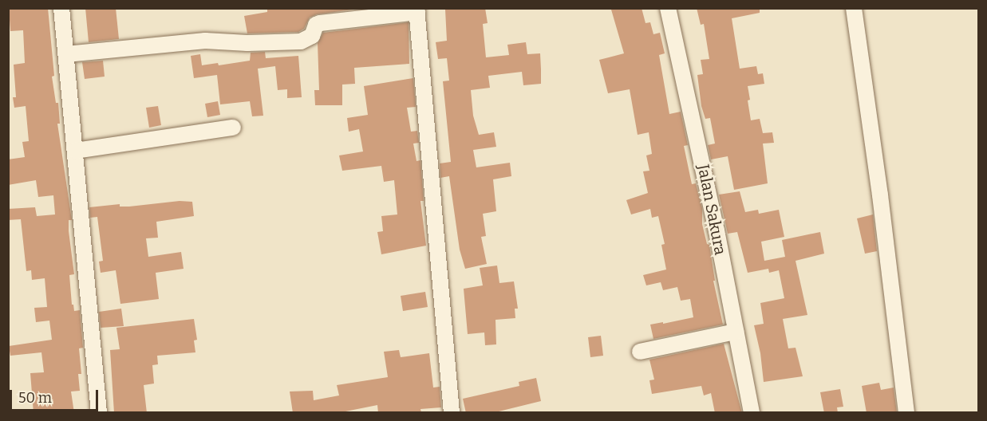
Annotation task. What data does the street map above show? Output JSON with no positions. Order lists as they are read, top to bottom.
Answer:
{
  "streets": {
    "street": ["Jalan Sakura"]
  },
  "scale_bar": "50 m"
}
